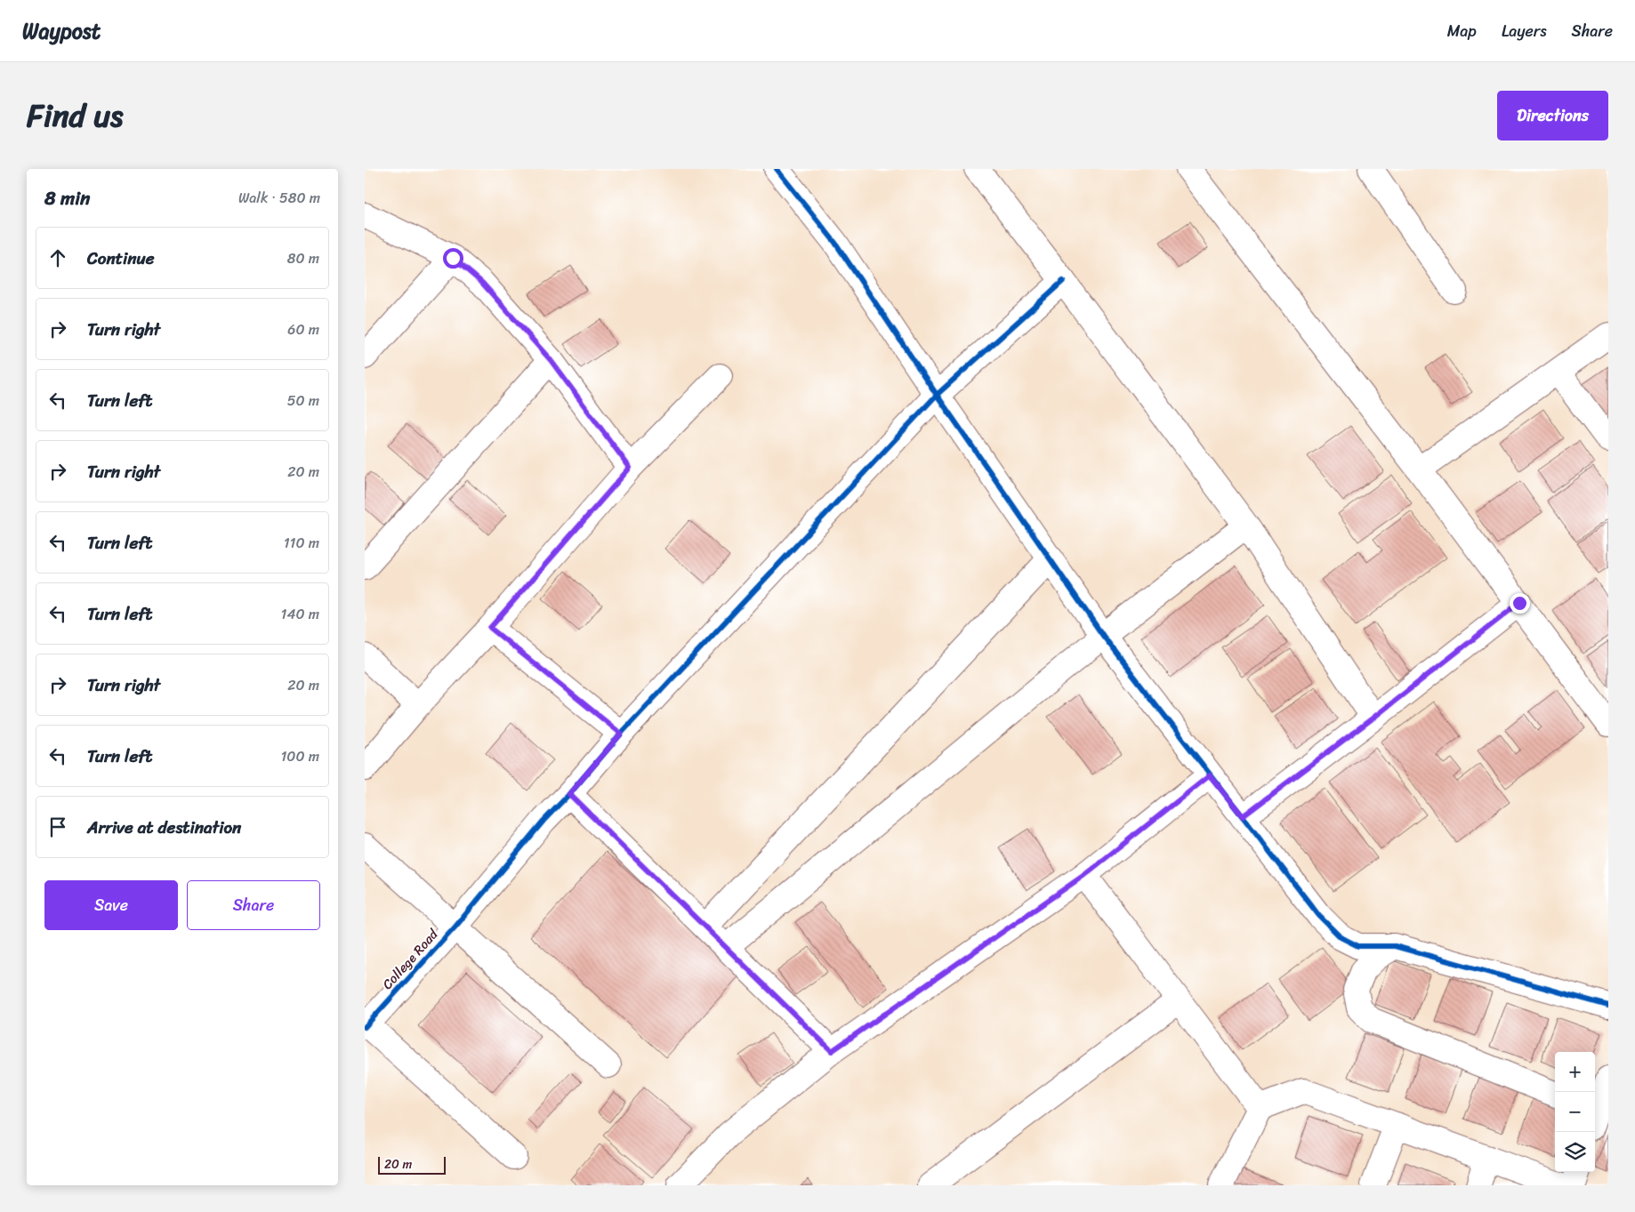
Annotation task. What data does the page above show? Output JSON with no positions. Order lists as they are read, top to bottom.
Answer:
{
  "streets": {
    "street": ["College Road"]
  },
  "scale_bar": "20 m",
  "page": {
    "header": "Waypost",
    "nav": ["Map", "Layers", "Share"],
    "title": "Find us",
    "buttons": [
      "Directions",
      ["Save", "Share"]
    ],
    "heading": ["8 min", "Walk · 580 m"],
    "list": [
      ["Continue", "80 m"],
      ["Turn right", "60 m"],
      ["Turn left", "50 m"],
      ["Turn right", "20 m"],
      ["Turn left", "110 m"],
      ["Turn left", "140 m"],
      ["Turn right", "20 m"],
      ["Turn left", "100 m"],
      "Arrive at destination"
    ],
    "map_buttons": ["+", "−"],
    "scale": "20 m"
  }
}
